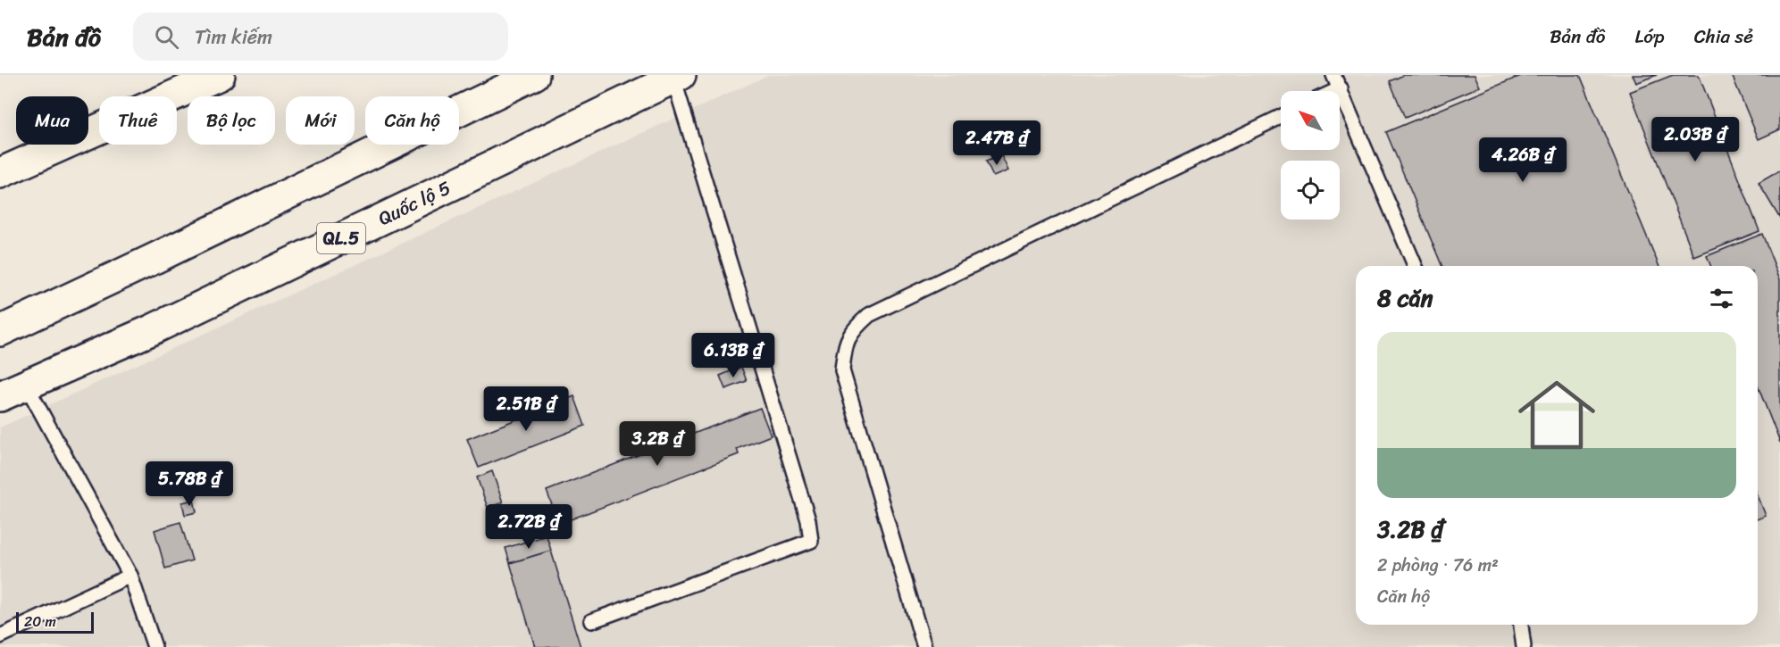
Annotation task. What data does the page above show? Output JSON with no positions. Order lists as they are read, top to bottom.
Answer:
{
  "streets": {
    "highway": ["Quốc lộ 5", "QL.5"]
  },
  "scale_bar": "20 m",
  "north": "top left",
  "page": {
    "header": "Bản đồ",
    "search": "Tìm kiếm",
    "nav": ["Bản đồ", "Lớp", "Chia sẻ"],
    "chip": [
      "Mua",
      "Thuê",
      "Bộ lọc",
      "Mới",
      "Căn hộ"
    ],
    "price": [
      "2.03B ₫",
      "2.47B ₫",
      "4.26B ₫",
      "6.13B ₫",
      "2.51B ₫",
      "3.2B ₫",
      "5.78B ₫",
      "2.72B ₫"
    ],
    "heading": "8 căn",
    "list": [
      {
        "name": "3.2B ₫",
        "note": "2 phòng · 76 m² · Căn hộ"
      }
    ],
    "scale": "20 m"
  }
}
